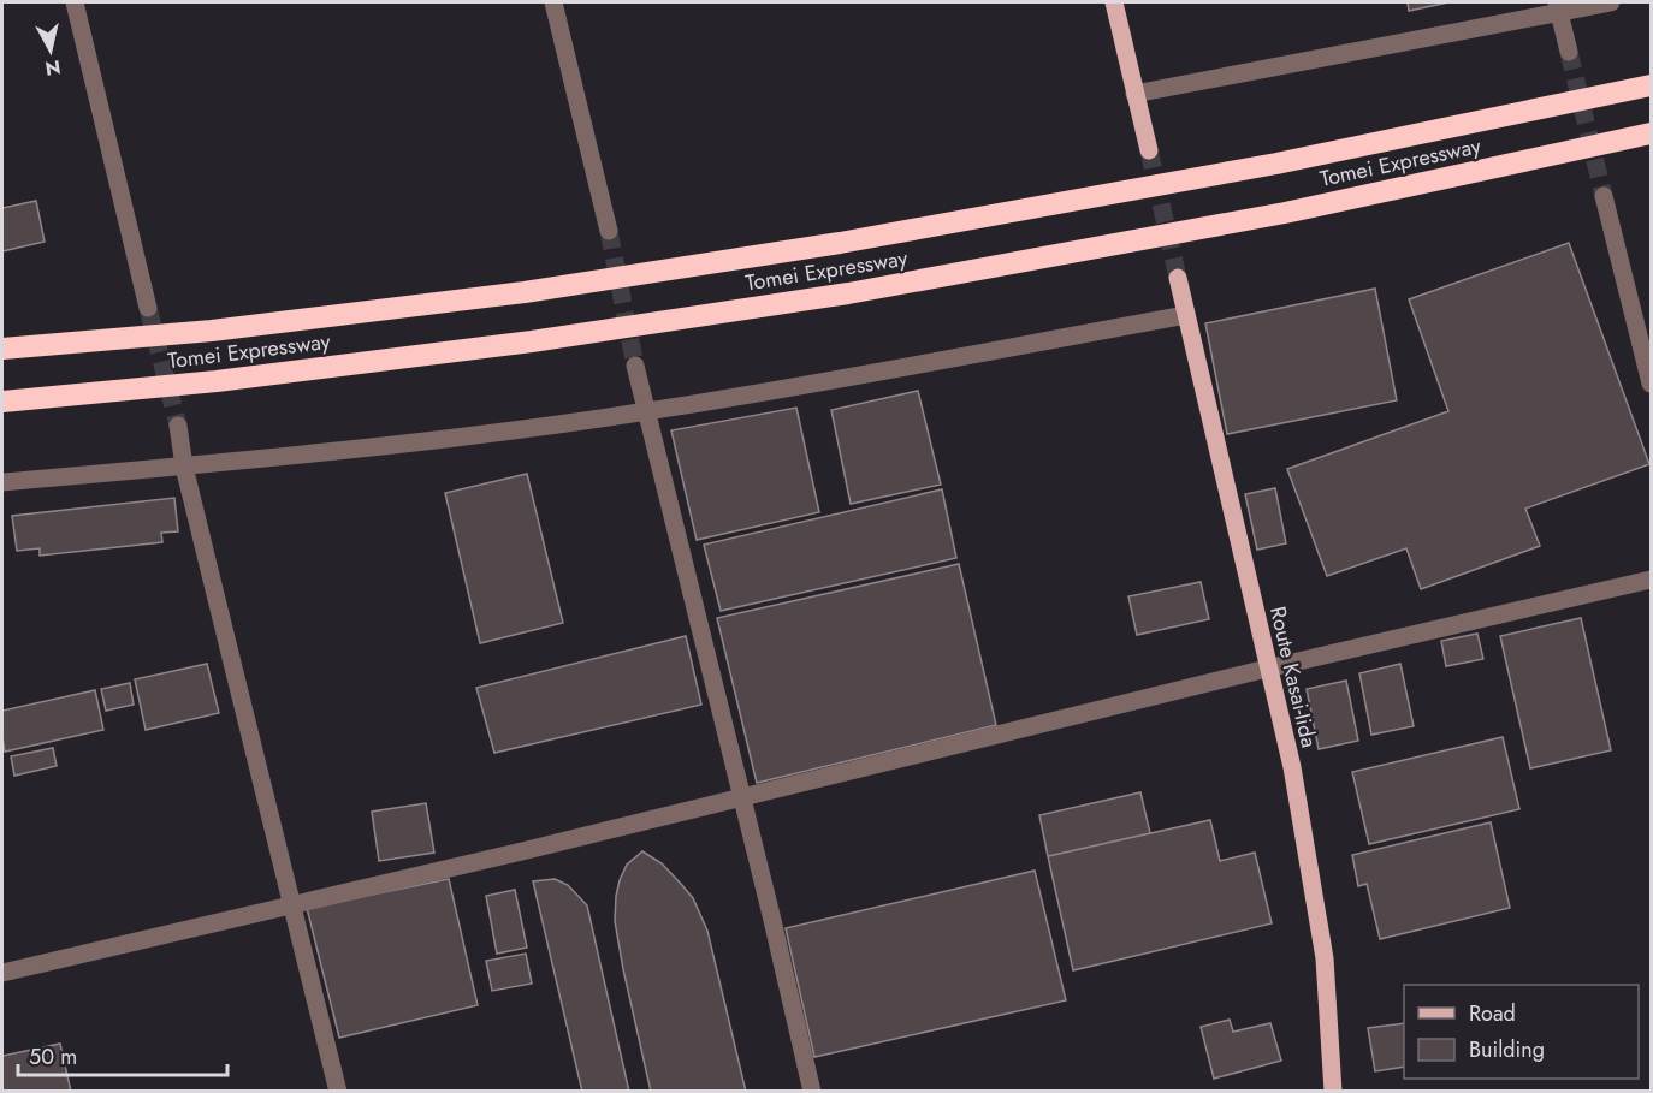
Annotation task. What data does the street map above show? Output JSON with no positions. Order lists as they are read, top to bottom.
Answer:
{
  "streets": {
    "highway": ["Tomei Expressway"],
    "main road": ["Route Kasai-Iida"]
  },
  "legend": ["Road", "Building"],
  "scale_bar": "50 m",
  "north": "bottom"
}
